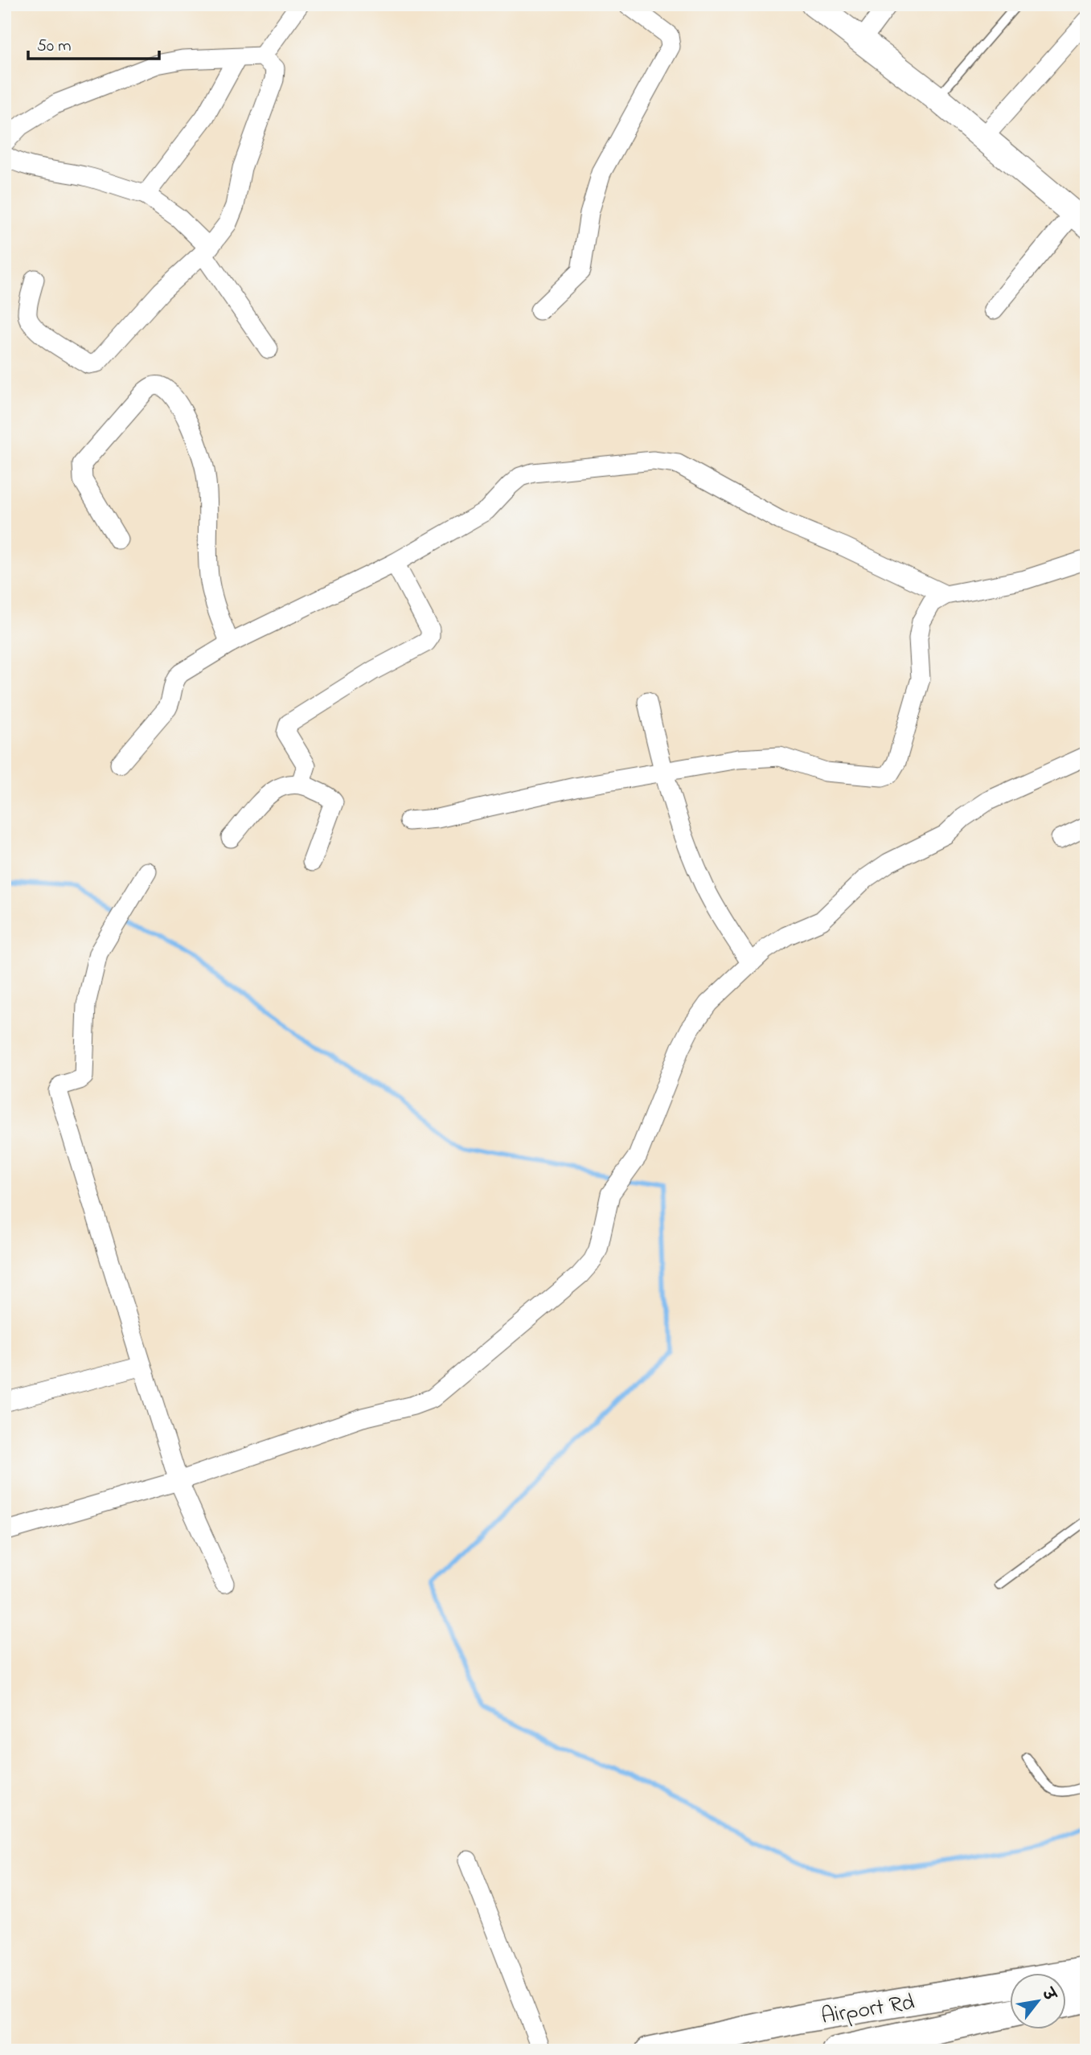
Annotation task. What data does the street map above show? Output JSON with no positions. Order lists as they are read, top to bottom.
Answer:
{
  "streets": {
    "main road": ["Airport Rd"]
  },
  "scale_bar": "50 m",
  "north": "top right"
}
